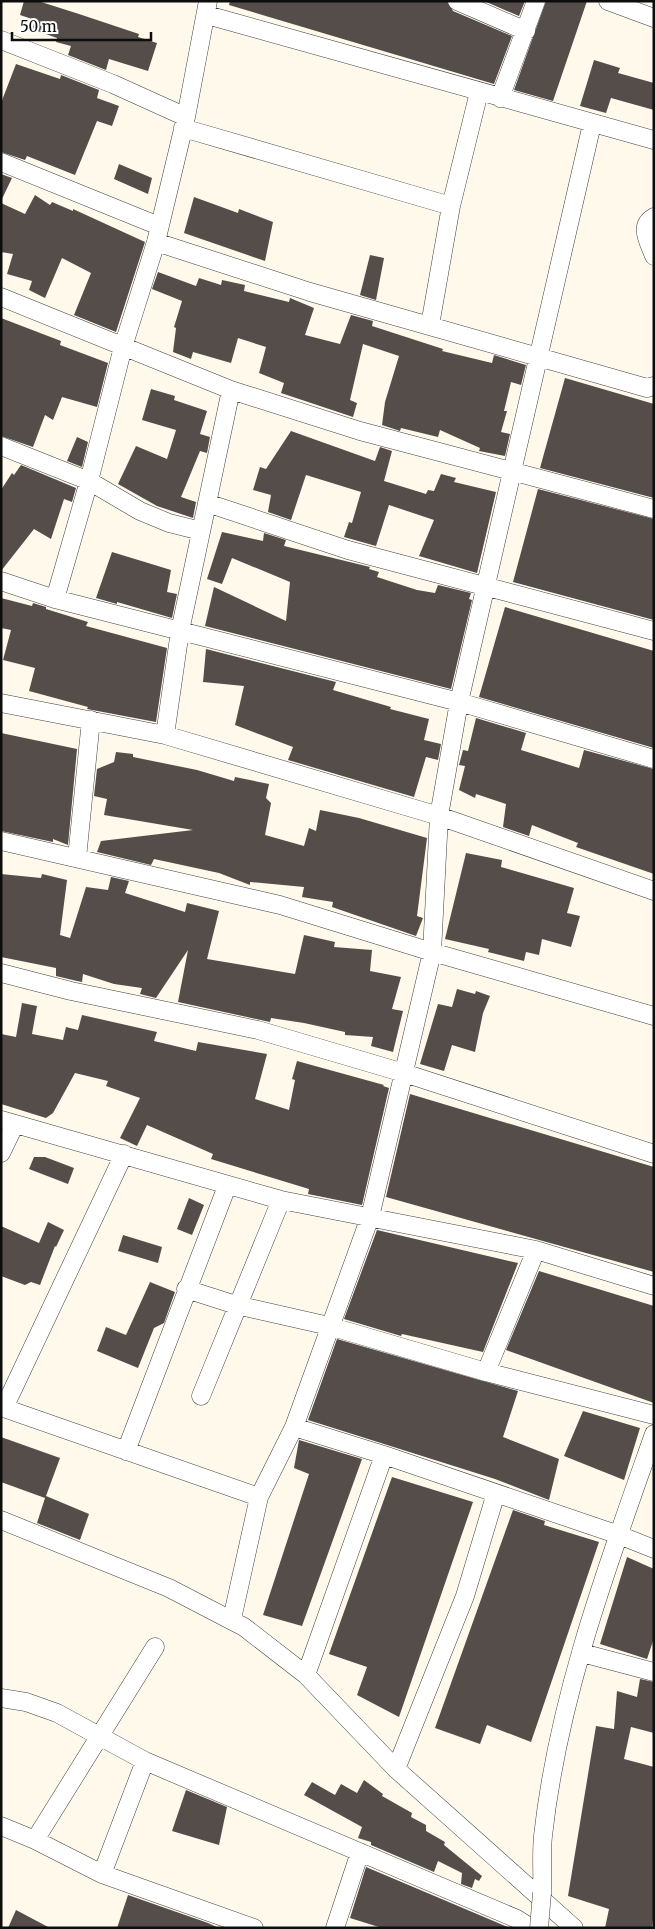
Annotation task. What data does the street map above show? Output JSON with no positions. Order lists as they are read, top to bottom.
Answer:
{
  "scale_bar": "50 m"
}
